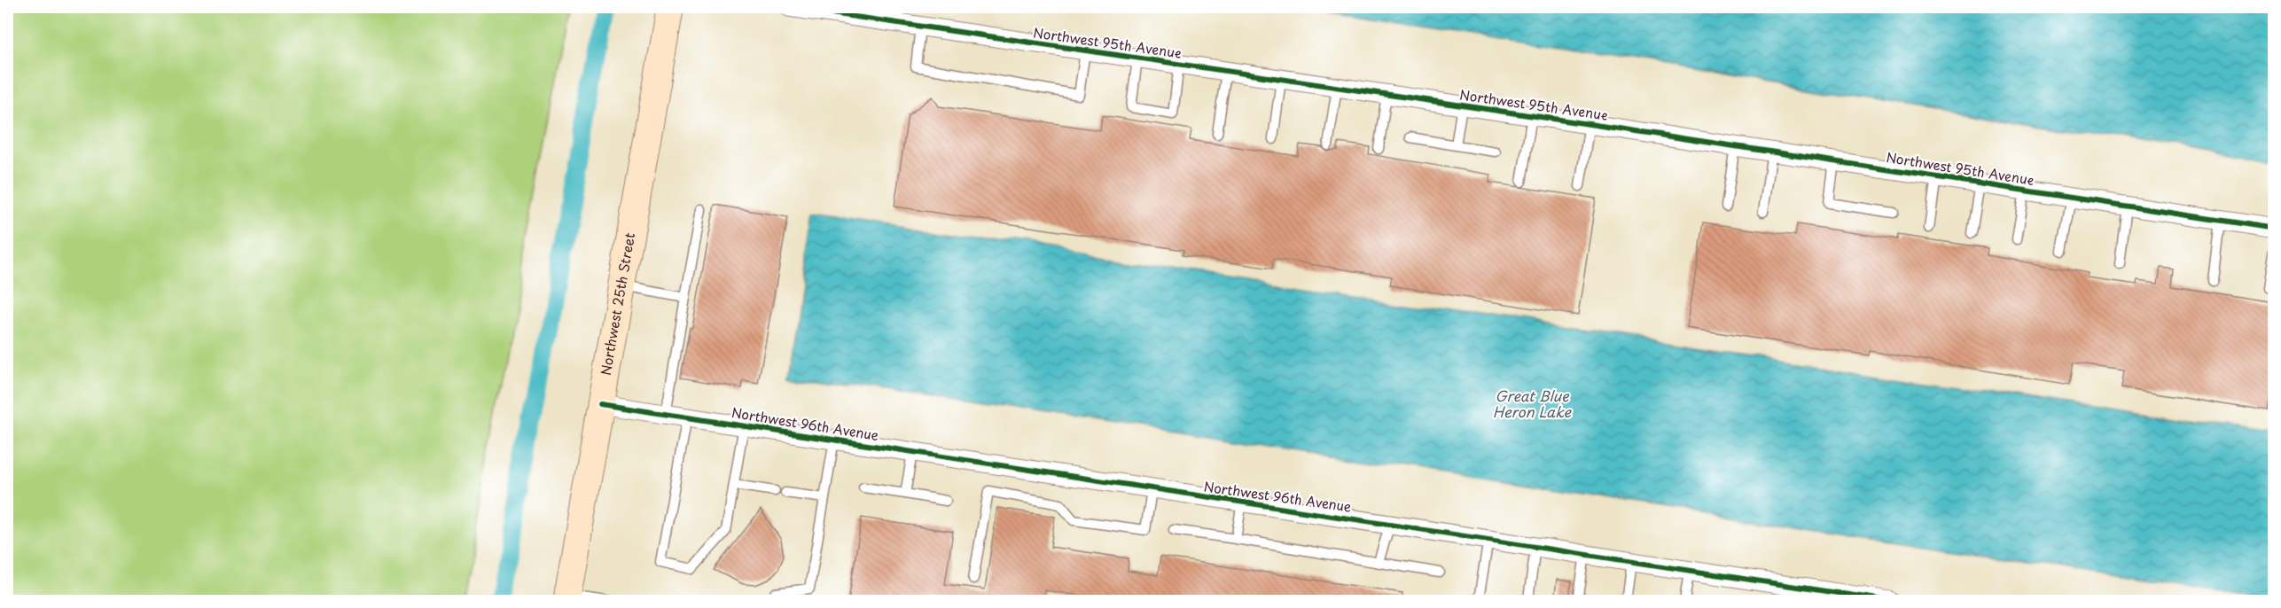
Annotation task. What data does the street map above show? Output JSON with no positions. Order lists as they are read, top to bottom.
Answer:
{
  "streets": {
    "main road": ["Northwest 25th Street"],
    "street": ["Northwest 95th Avenue", "Northwest 96th Avenue"]
  },
  "crossings": [
    ["Northwest 25th Street", "Northwest 96th Avenue"]
  ],
  "water": ["Great Blue Heron Lake"]
}
